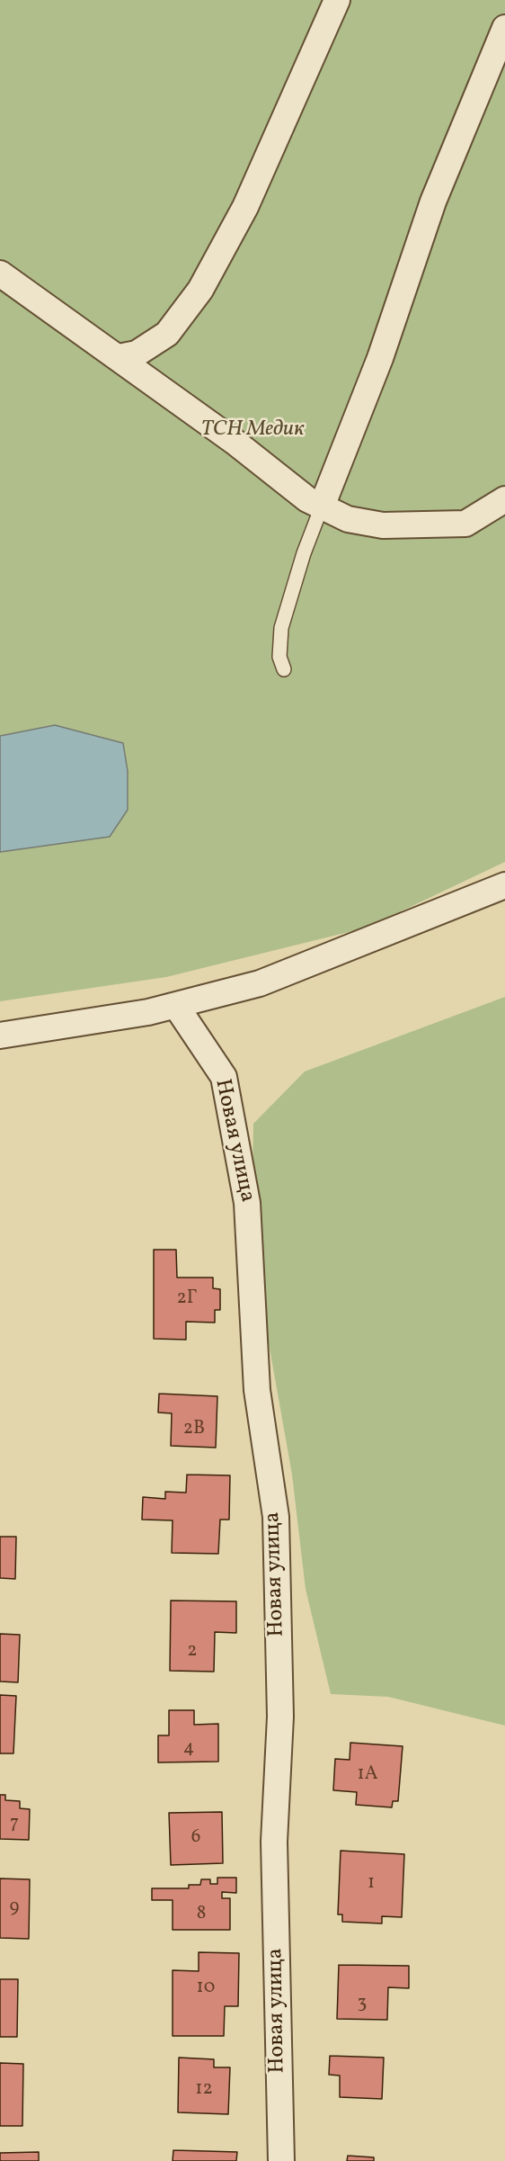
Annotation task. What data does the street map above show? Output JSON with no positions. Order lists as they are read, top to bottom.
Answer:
{
  "streets": {
    "street": ["Новая улица"]
  },
  "parks": ["ТСН Медик"],
  "house_numbers": [
    "2Г",
    "2В",
    "2",
    "4",
    "1А",
    "7",
    "6",
    "1",
    "9",
    "8",
    "10",
    "3",
    "12"
  ]
}
